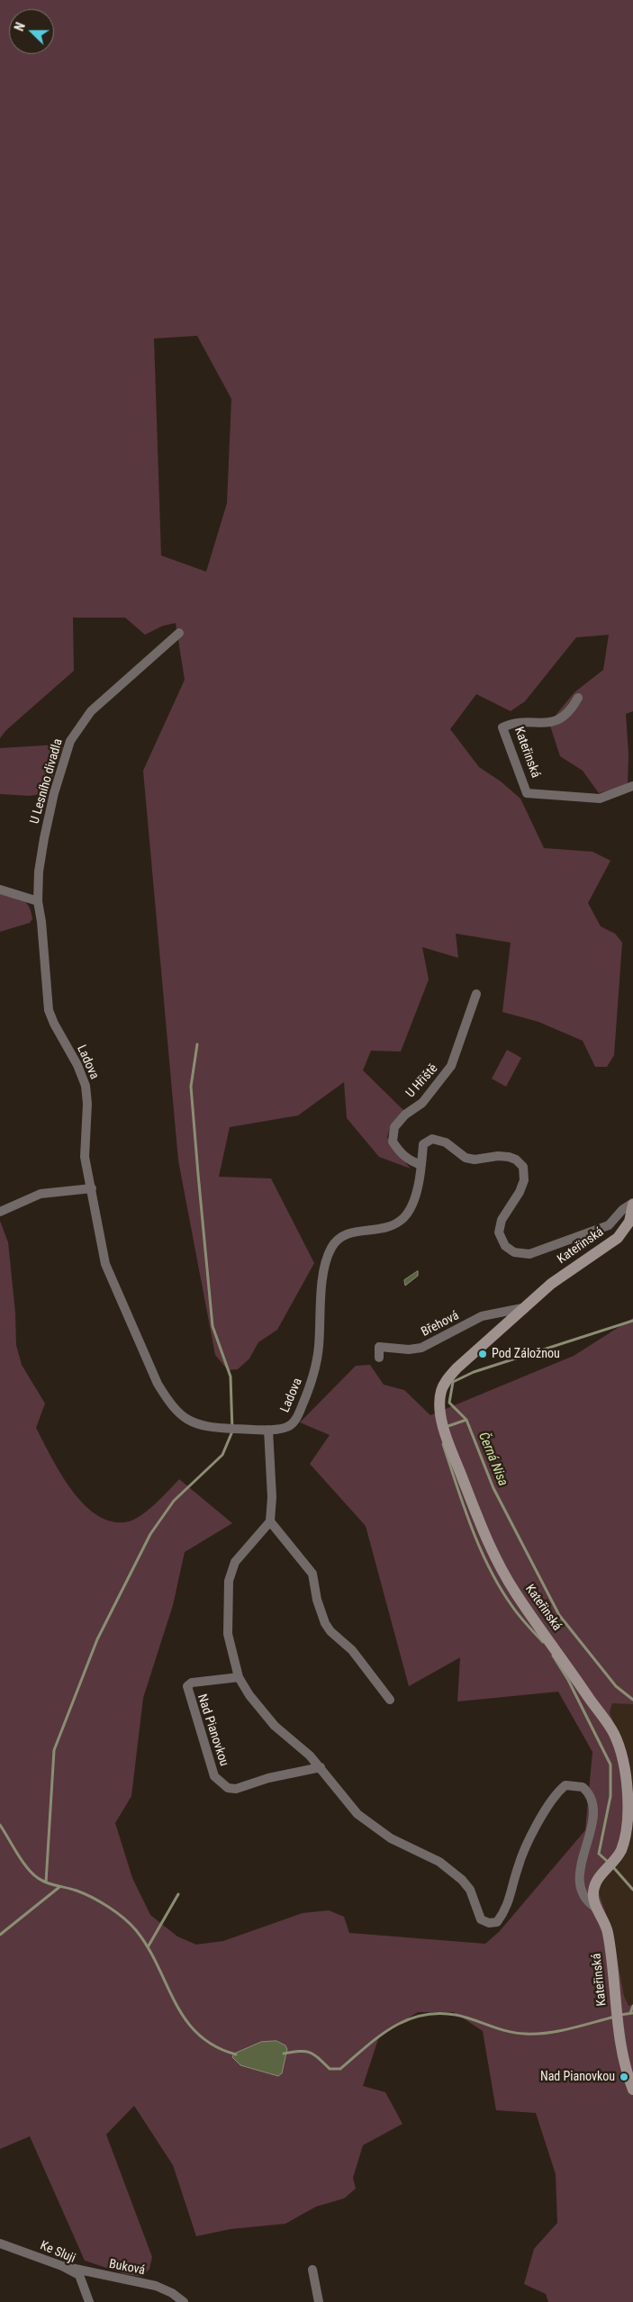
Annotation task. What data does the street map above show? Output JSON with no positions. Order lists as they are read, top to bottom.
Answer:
{
  "streets": {
    "street": [
      "Kateřinská",
      "U Lesního divadla",
      "Ladova",
      "U Hřiště",
      "Břehová",
      "Nad Pianovkou",
      "Ke Sluji",
      "Buková"
    ]
  },
  "crossings": [
    ["Kateřinská", "Ladova"],
    ["Kateřinská", "Břehová"],
    ["U Lesního divadla", "Ladova"],
    ["Ladova", "U Hřiště"],
    ["Ke Sluji", "Buková"]
  ],
  "water": ["Černá Nisa"],
  "places": ["Pod Záložnou", "Nad Pianovkou"],
  "north": "left"
}
